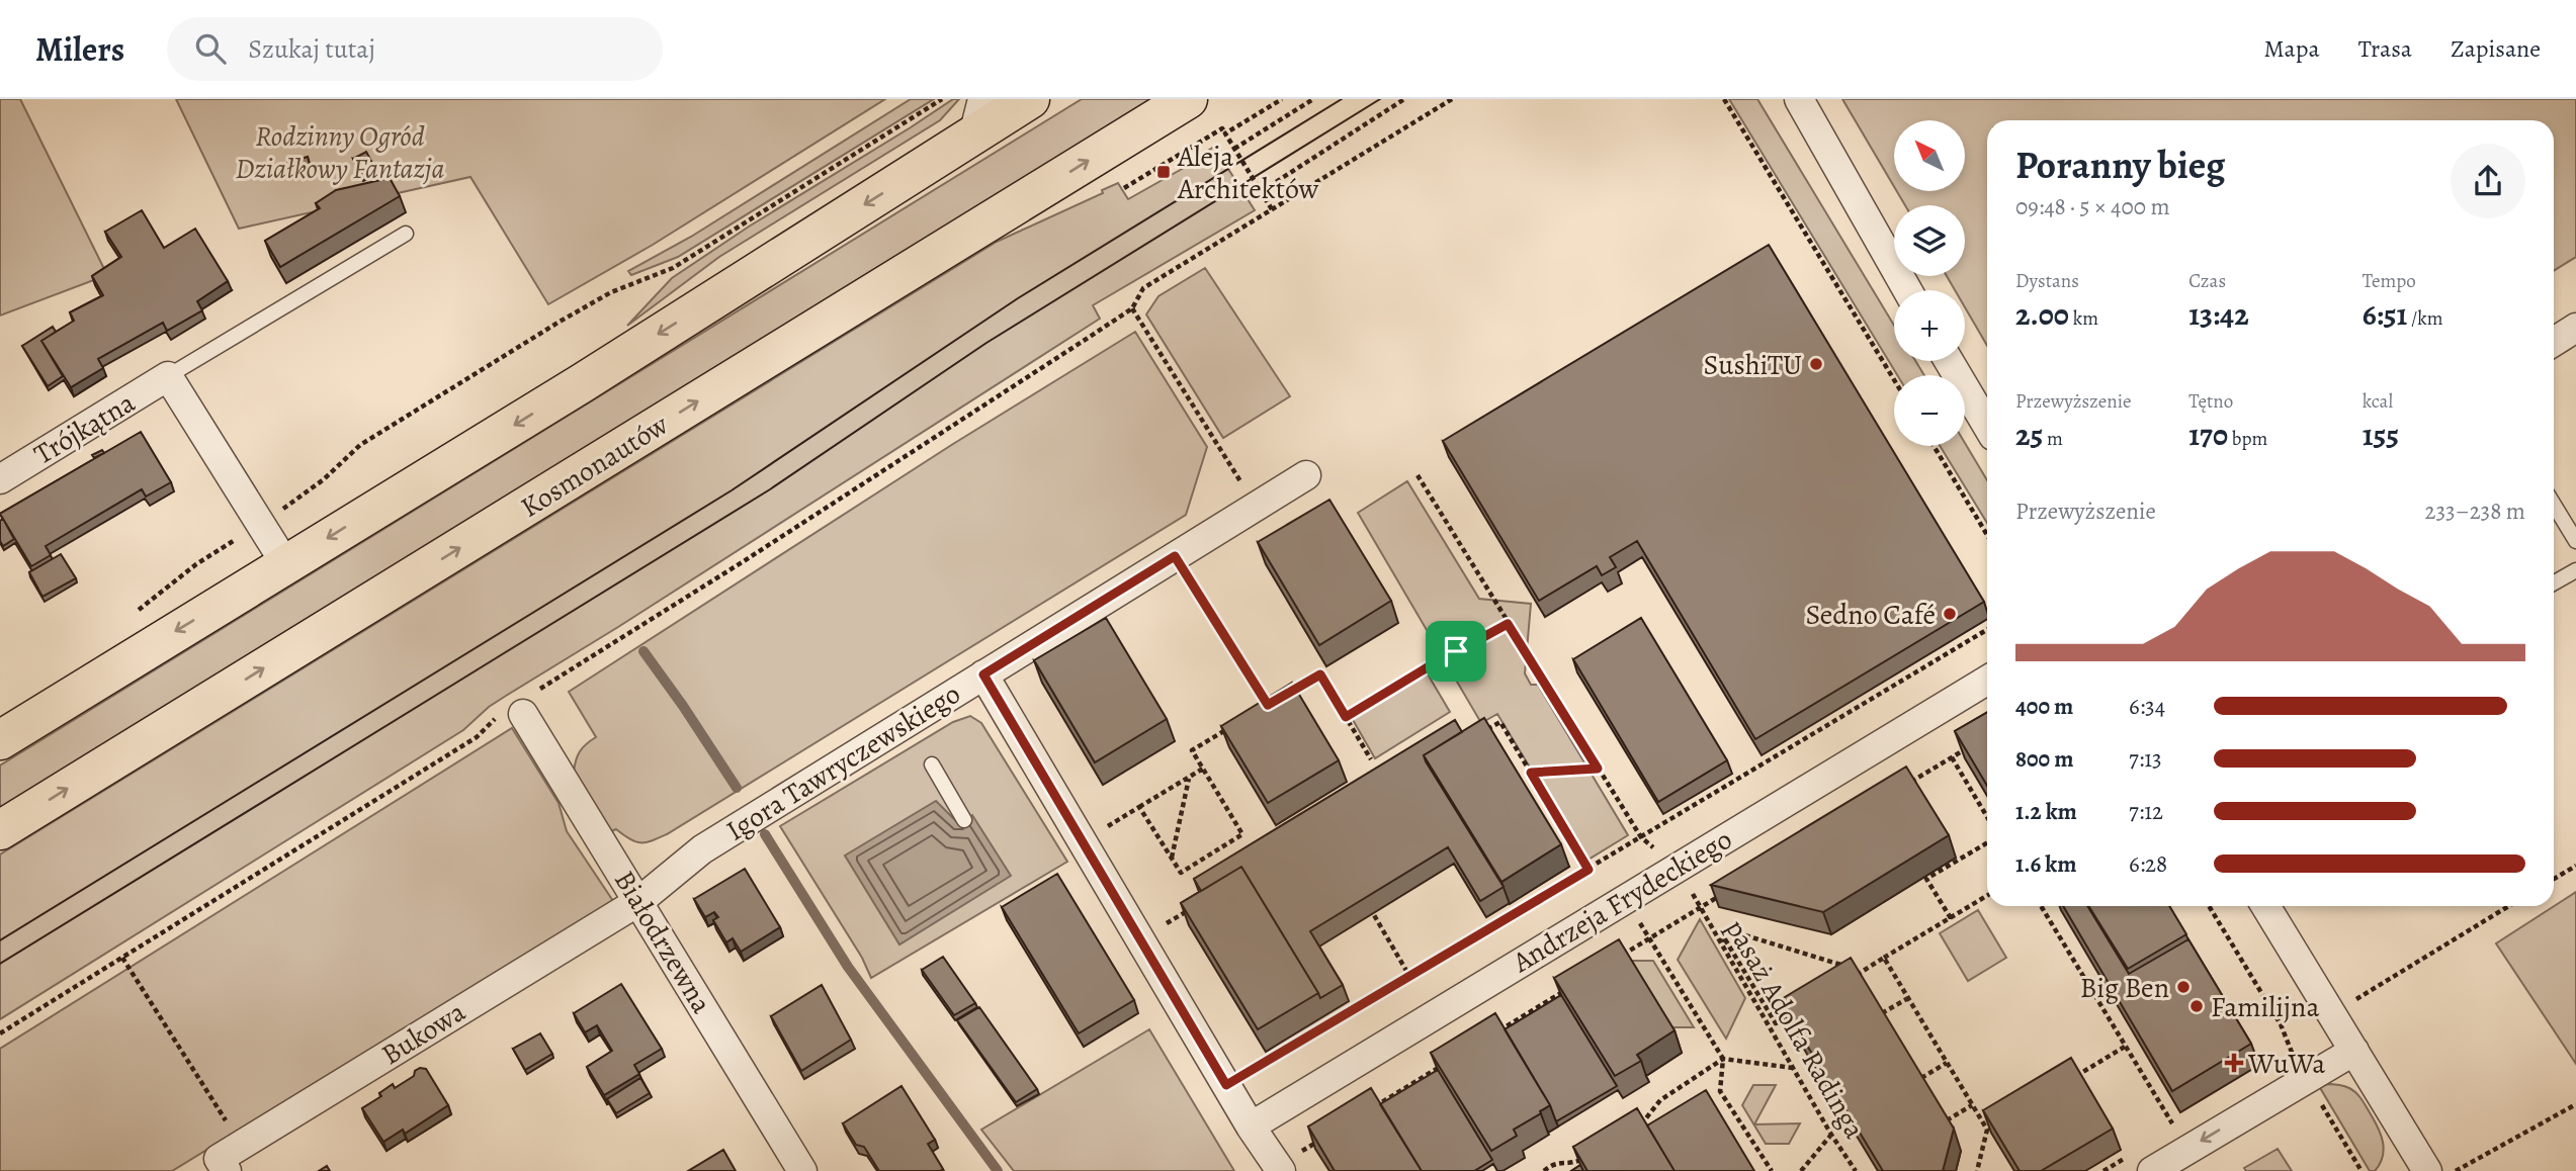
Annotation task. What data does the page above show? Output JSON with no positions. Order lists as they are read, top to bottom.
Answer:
{
  "streets": {
    "main road": ["Kosmonautów"],
    "street": [
      "Trójkątna",
      "Igora Tawryczewskiego",
      "Andrzeja Frydeckiego",
      "Białodrzewna",
      "Bukowa"
    ],
    "path": ["pasaż Adolfa Radinga"]
  },
  "crossings": [
    ["Igora Tawryczewskiego", "Białodrzewna"],
    ["Igora Tawryczewskiego", "Bukowa"],
    ["Białodrzewna", "Bukowa"]
  ],
  "parks": ["Rodzinny Ogród Działkowy Fantazja"],
  "places": {
    "transit": ["Aleja Architektów"],
    "other": [
      "SushiTU",
      "Sedno Café",
      "Big Ben",
      "Familijna"
    ],
    "health": ["WuWa"]
  },
  "north": "top left",
  "page": {
    "header": "Milers",
    "search": "Szukaj tutaj",
    "nav": ["Mapa", "Trasa", "Zapisane"],
    "map_buttons": ["+", "−"],
    "heading": ["Poranny bieg", "09:48 · 5 × 400 m"],
    "stats": [
      ["Dystans", "2.00 km"],
      ["Czas", "13:42"],
      ["Tempo", "6:51 /km"],
      ["Przewyższenie", "25 m"],
      ["Tętno", "170 bpm"],
      ["kcal", "155"]
    ],
    "chart": ["Przewyższenie", "233–238 m"],
    "list": [
      {
        "name": "400 m",
        "note": "6:34"
      },
      {
        "name": "800 m",
        "note": "7:13"
      },
      {
        "name": "1.2 km",
        "note": "7:12"
      },
      {
        "name": "1.6 km",
        "note": "6:28"
      }
    ]
  }
}
